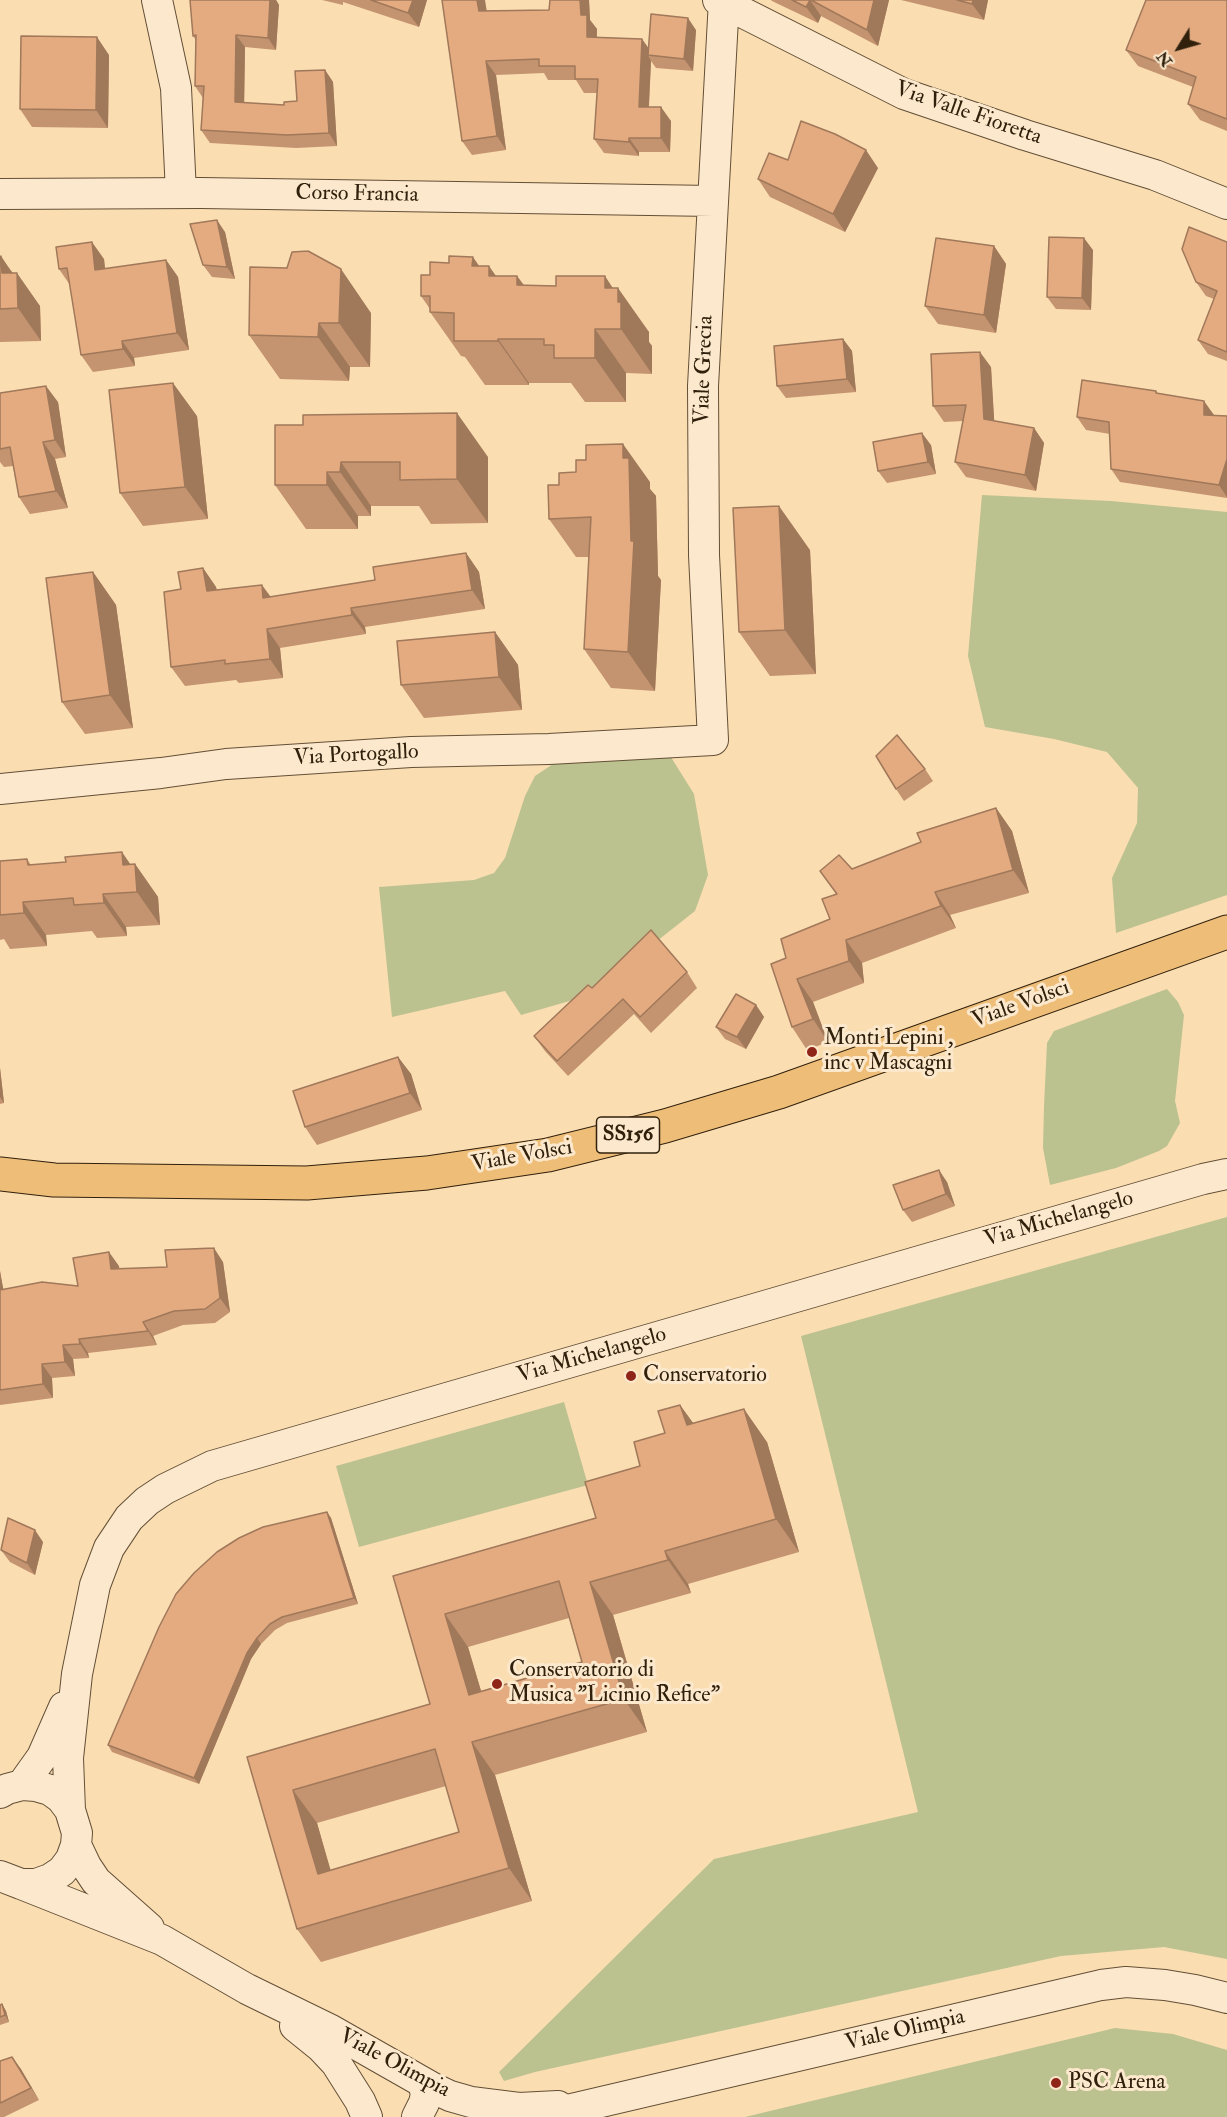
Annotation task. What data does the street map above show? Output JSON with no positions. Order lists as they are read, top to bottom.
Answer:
{
  "streets": {
    "main road": ["Viale Volsci", "SS156"],
    "street": [
      "Via Valle Fioretta",
      "Corso Francia",
      "Viale Grecia",
      "Via Portogallo",
      "Via Michelangelo",
      "Viale Olimpia"
    ]
  },
  "crossings": [
    ["Via Valle Fioretta", "Viale Grecia"],
    ["Corso Francia", "Viale Grecia"],
    ["Viale Grecia", "Via Portogallo"],
    ["Via Michelangelo", "Viale Olimpia"]
  ],
  "places": [
    "Monti Lepini , inc v Mascagni",
    "Conservatorio",
    "Conservatorio di Musica \"Licinio Refice\"",
    "PSC Arena"
  ],
  "north": "bottom left"
}
